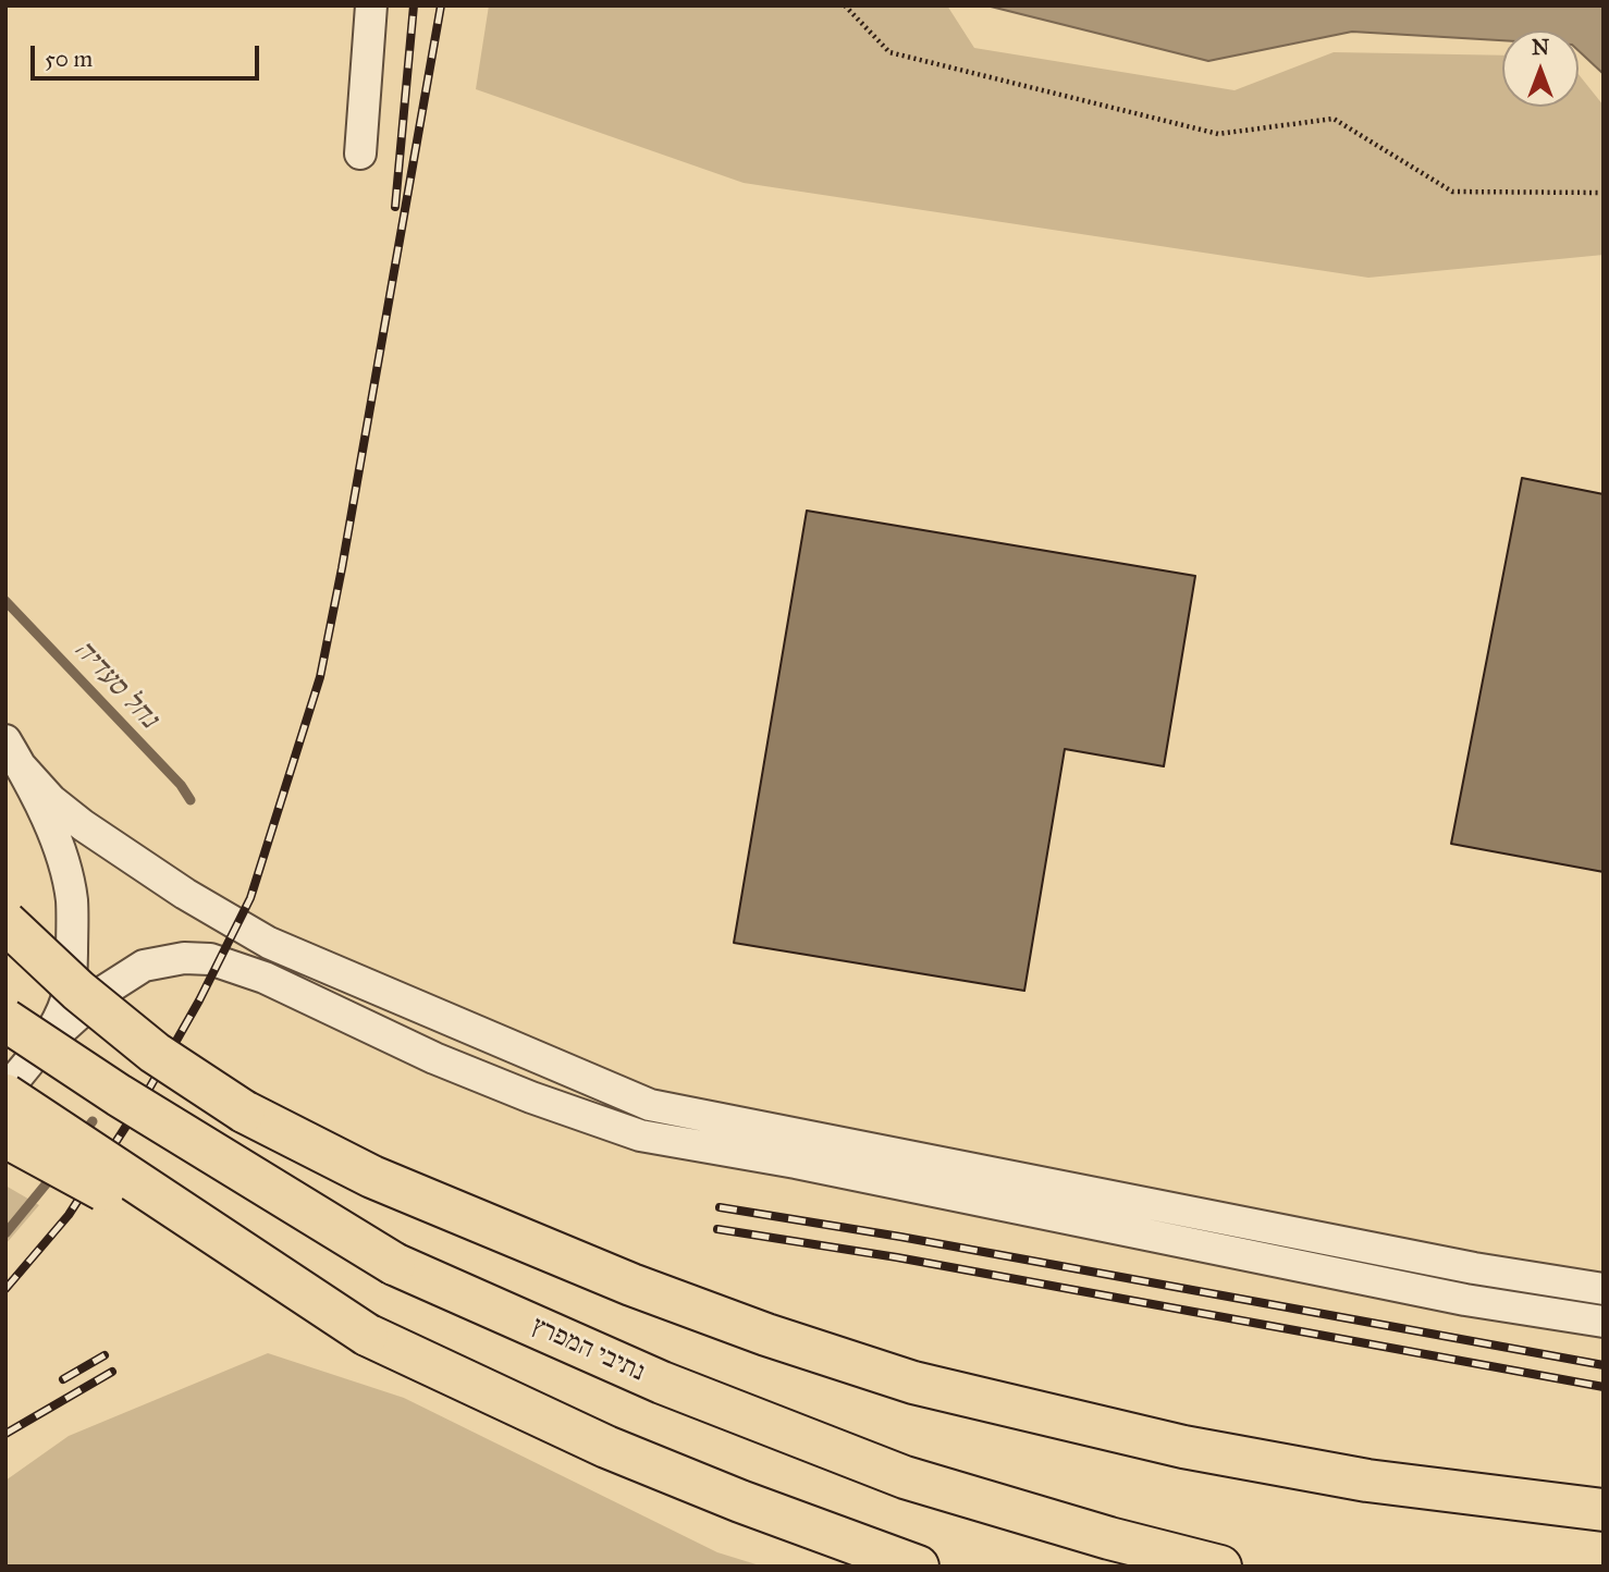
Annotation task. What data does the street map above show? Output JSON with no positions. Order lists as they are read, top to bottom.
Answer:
{
  "streets": {
    "highway": ["נתיבי המפרץ"]
  },
  "water": ["נחל סעדיה"],
  "scale_bar": "50 m",
  "north": "top"
}
